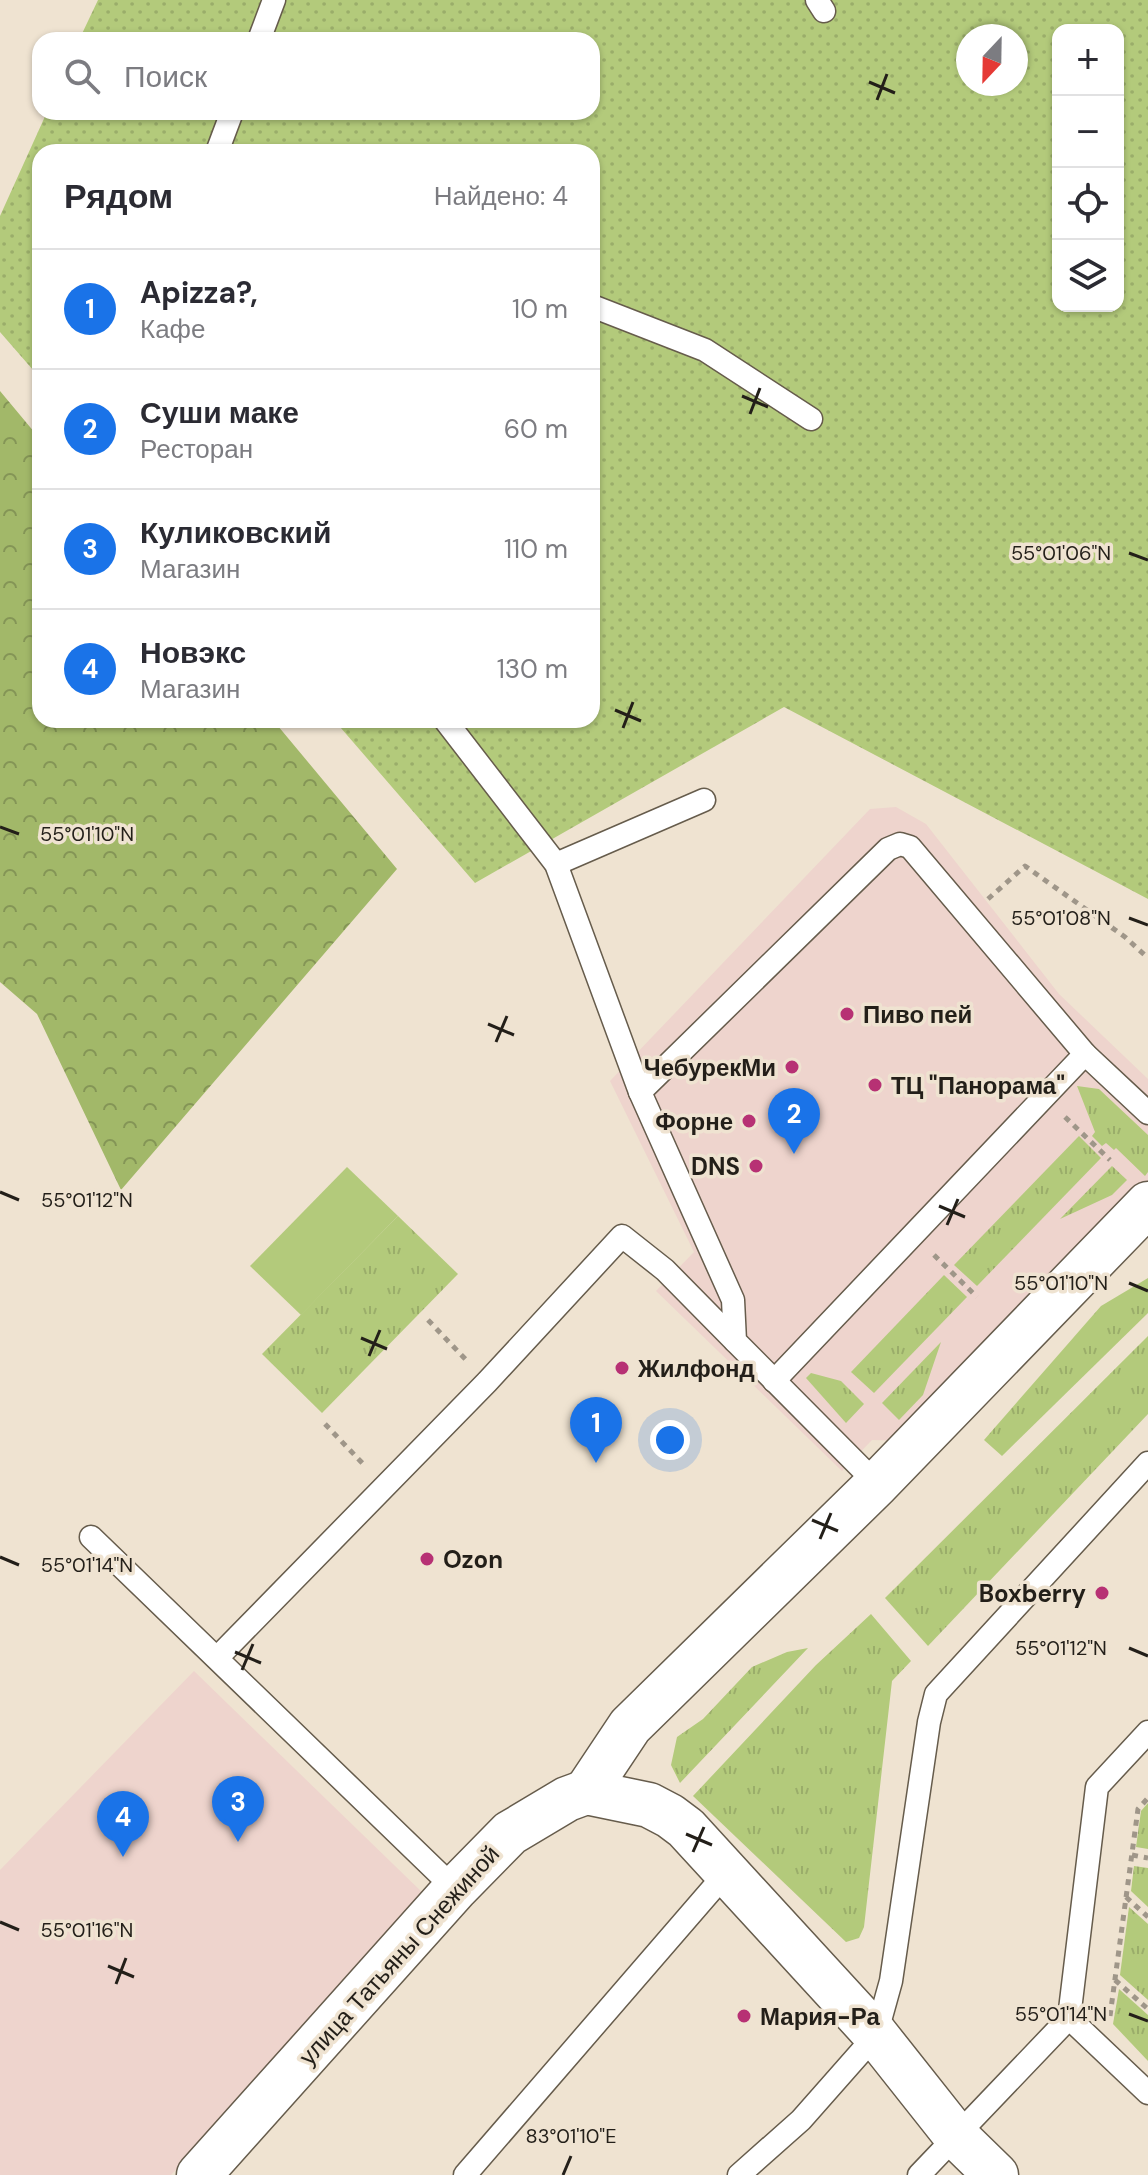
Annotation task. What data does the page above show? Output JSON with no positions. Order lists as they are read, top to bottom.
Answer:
{
  "streets": {
    "street": ["улица Татьяны Снежиной"]
  },
  "places": [
    "Пиво пей",
    "ЧебурекМи",
    "ТЦ \"Панорама\"",
    "Форне",
    "DNS",
    "Жилфонд",
    "Ozon",
    "Boxberry",
    "Мария-Ра"
  ],
  "north": "bottom",
  "page": {
    "map_buttons": ["+", "−"],
    "search": "Поиск",
    "heading": ["Рядом", "Найдено: 4"],
    "list": [
      {
        "mark": "1",
        "name": "Apizza?,",
        "note": "Кафе",
        "value": "10 m"
      },
      {
        "mark": "2",
        "name": "Суши маке",
        "note": "Ресторан",
        "value": "60 m"
      },
      {
        "mark": "3",
        "name": "Куликовский",
        "note": "Магазин",
        "value": "110 m"
      },
      {
        "mark": "4",
        "name": "Новэкс",
        "note": "Магазин",
        "value": "130 m"
      }
    ],
    "pins": [
      "2",
      "1",
      "3",
      "4"
    ]
  },
  "coordinates": [
    "55°01'06\"N",
    "55°01'10\"N",
    "55°01'08\"N",
    "55°01'12\"N",
    "55°01'14\"N",
    "55°01'16\"N",
    "83°01'10\"E"
  ]
}
